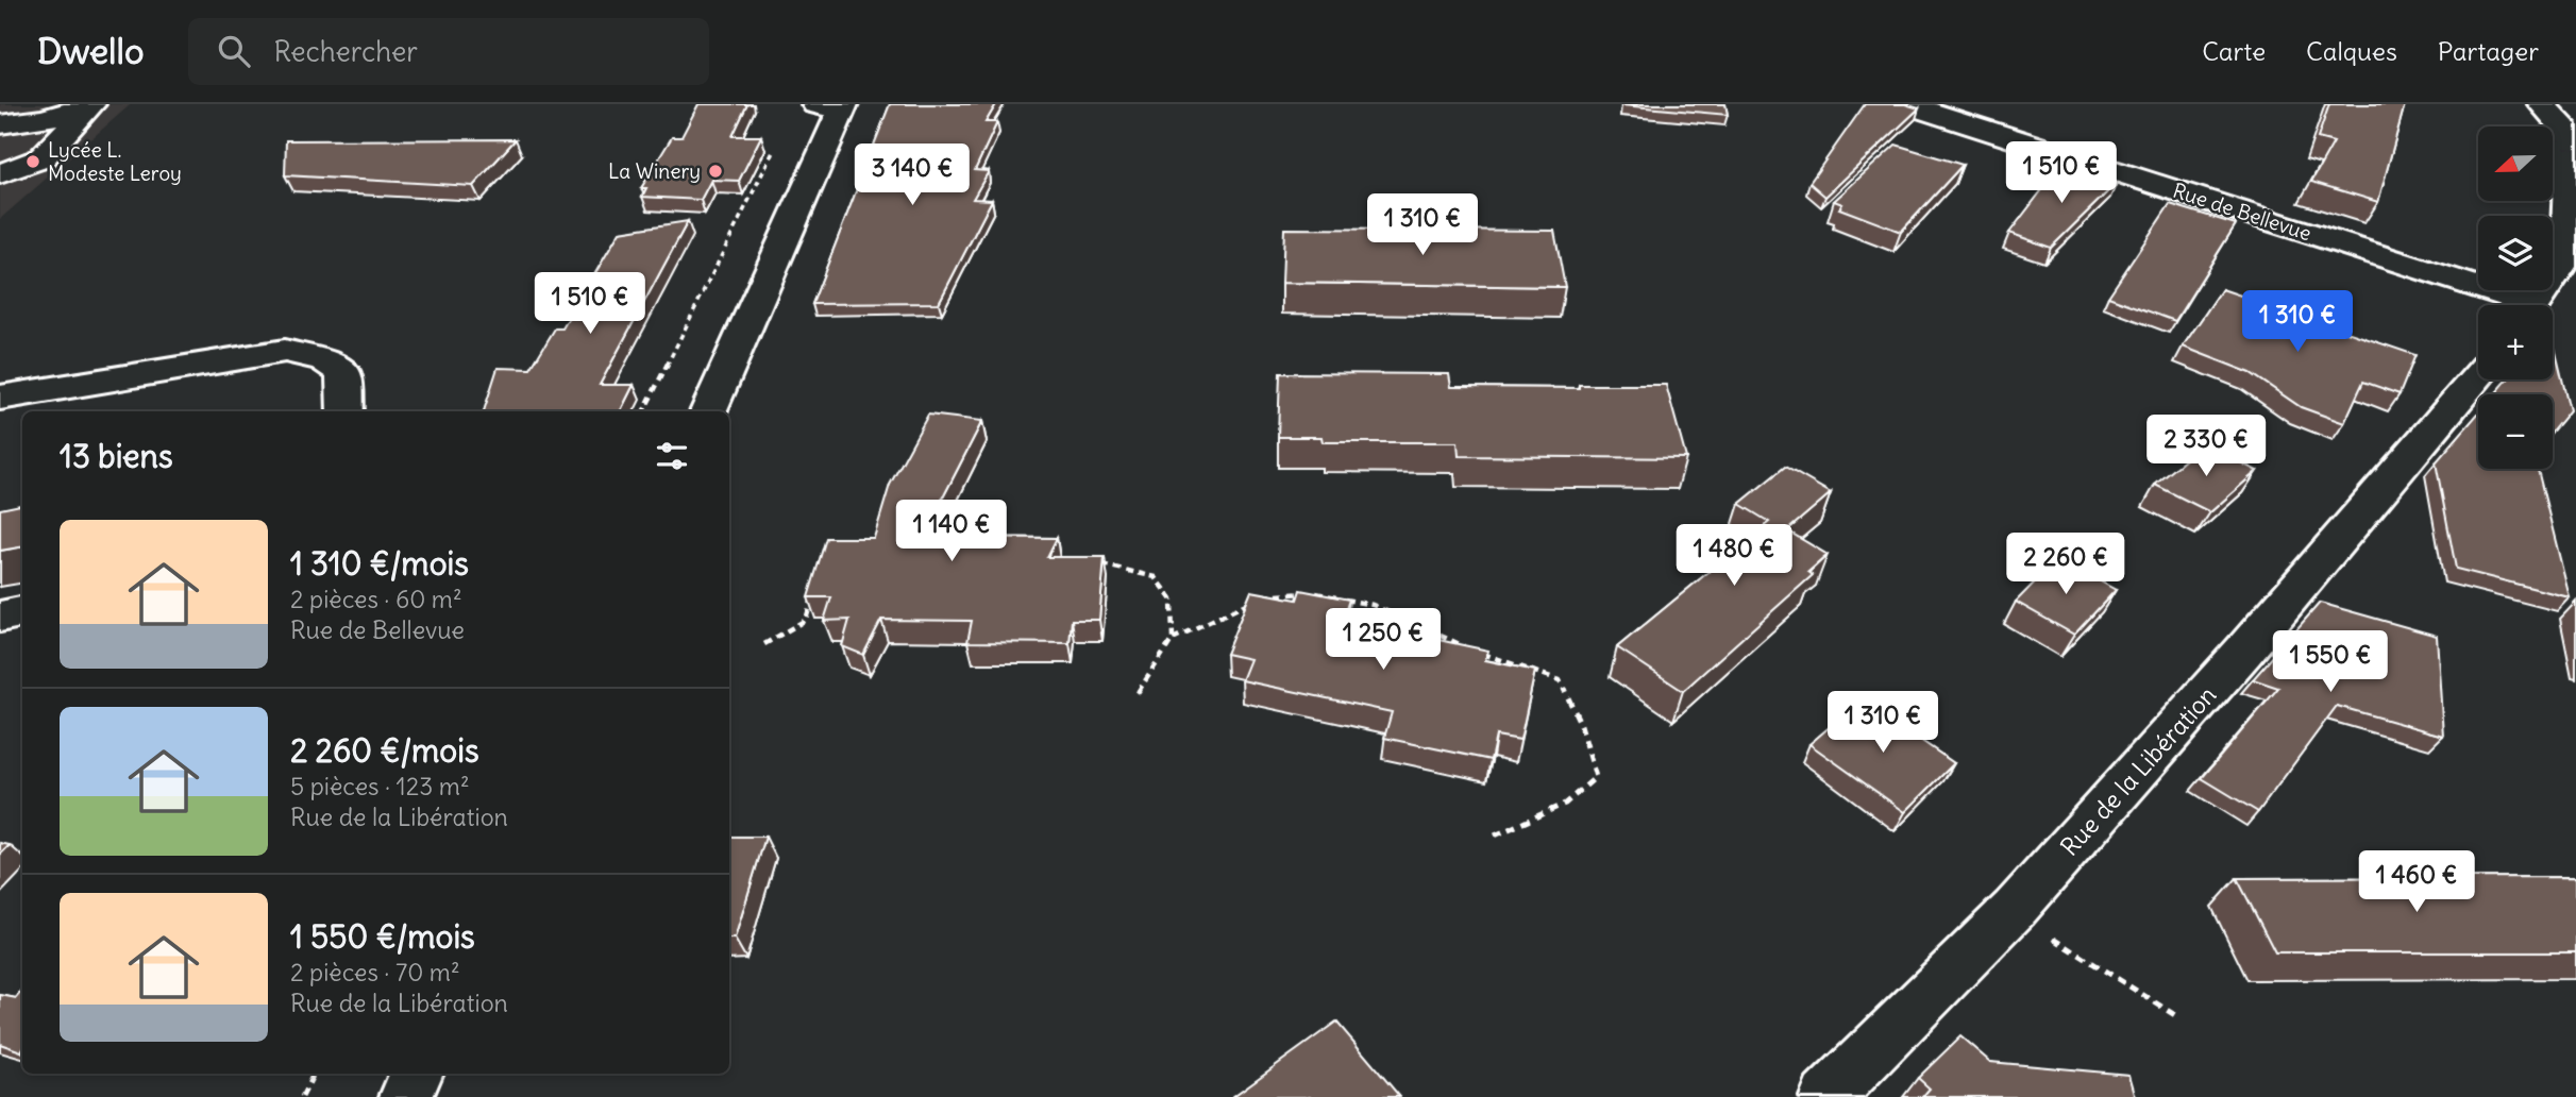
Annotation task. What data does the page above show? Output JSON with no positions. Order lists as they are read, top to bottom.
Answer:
{
  "streets": {
    "street": ["Rue de Bellevue", "Rue de la Libération"]
  },
  "places": ["Lycée L. Modeste Leroy", "La Winery"],
  "north": "left",
  "page": {
    "header": "Dwello",
    "search": "Rechercher",
    "nav": ["Carte", "Calques", "Partager"],
    "map_buttons": ["+", "−"],
    "price": [
      "1 510 €",
      "3 140 €",
      "1 310 €",
      "1 510 €",
      "1 310 €",
      "2 330 €",
      "1 140 €",
      "1 480 €",
      "2 260 €",
      "1 250 €",
      "1 550 €",
      "1 310 €",
      "1 460 €"
    ],
    "heading": "13 biens",
    "list": [
      {
        "name": "1 310 €/mois",
        "note": "2 pièces · 60 m² · Rue de Bellevue"
      },
      {
        "name": "2 260 €/mois",
        "note": "5 pièces · 123 m² · Rue de la Libération"
      },
      {
        "name": "1 550 €/mois",
        "note": "2 pièces · 70 m² · Rue de la Libération"
      }
    ]
  }
}
